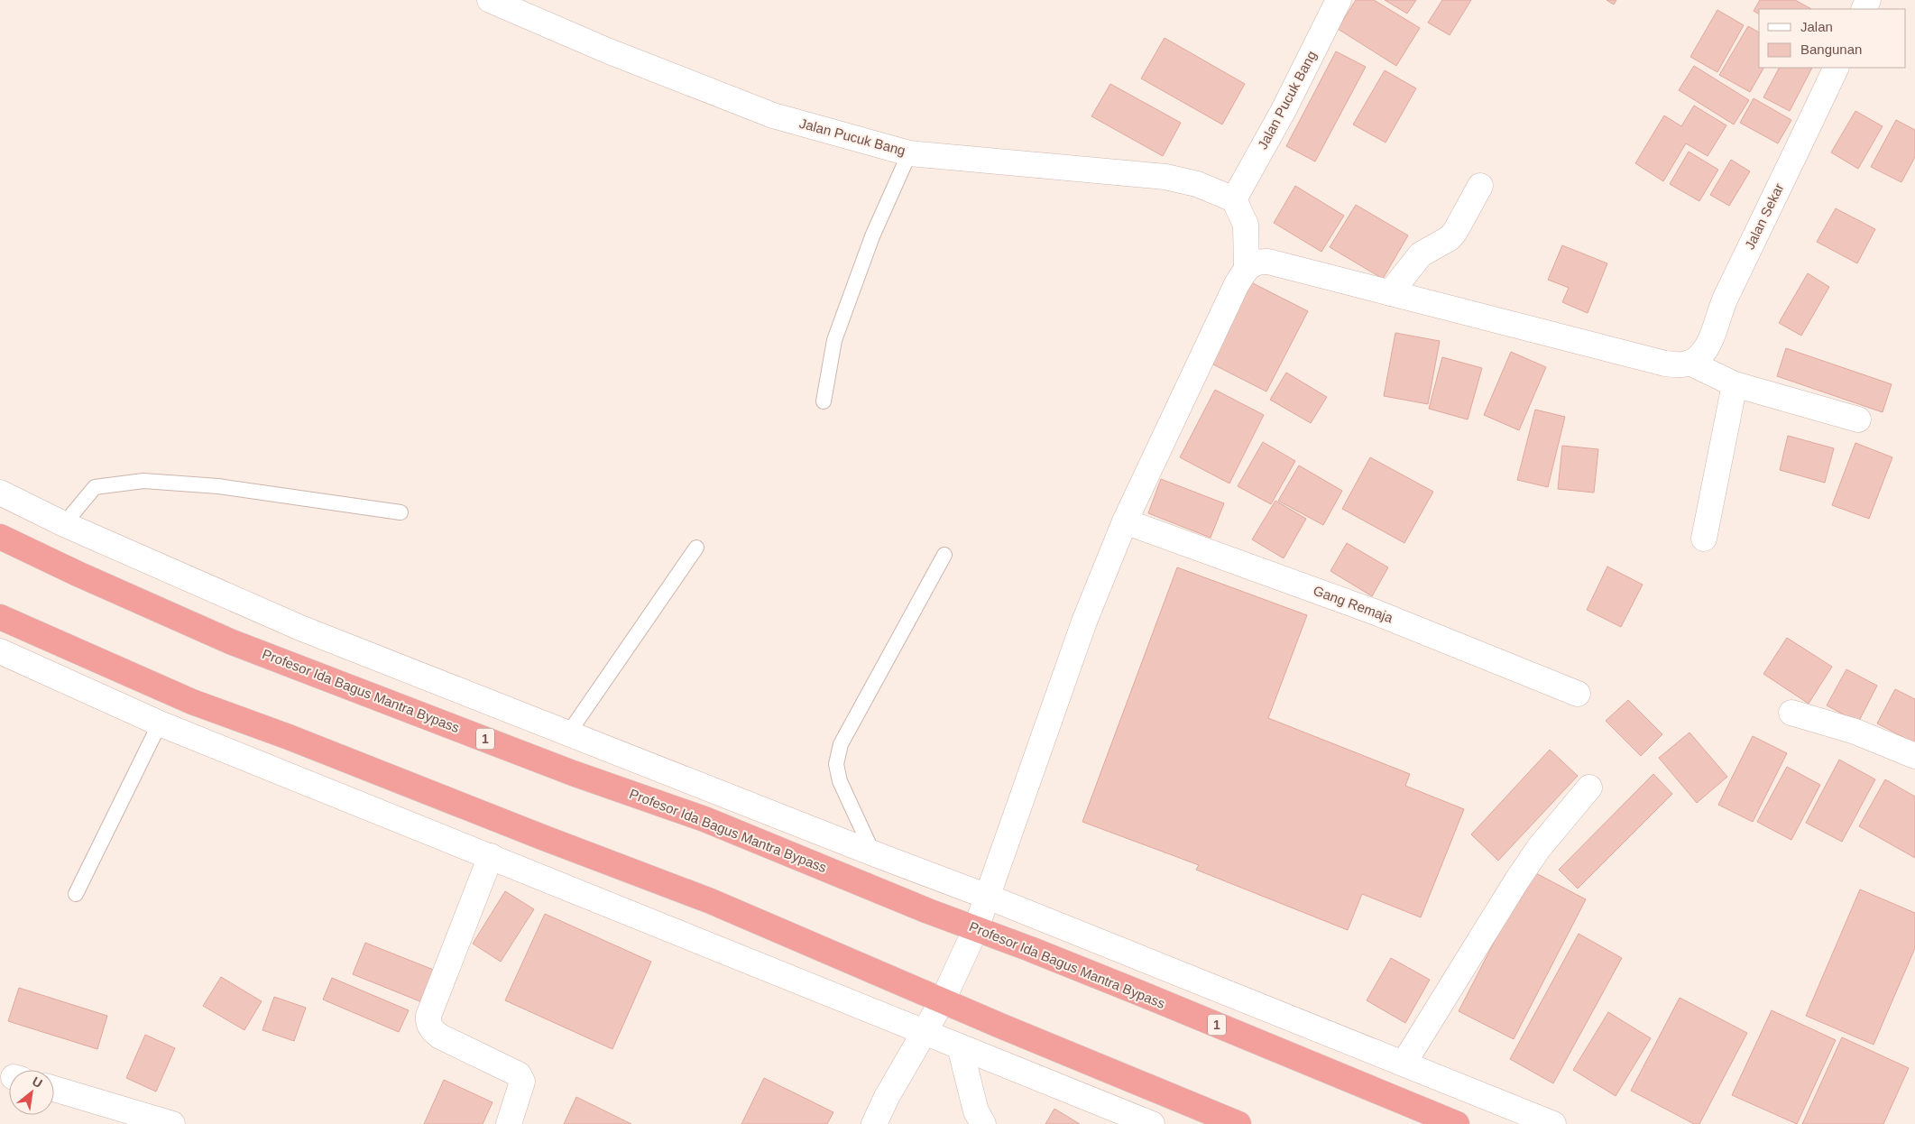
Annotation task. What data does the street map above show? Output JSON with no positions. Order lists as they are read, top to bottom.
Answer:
{
  "streets": {
    "highway": ["Profesor Ida Bagus Mantra Bypass", "1"],
    "street": ["Jalan Pucuk Bang", "Jalan Sekar", "Gang Remaja"]
  },
  "legend": ["Jalan", "Bangunan"],
  "north": "top right"
}
